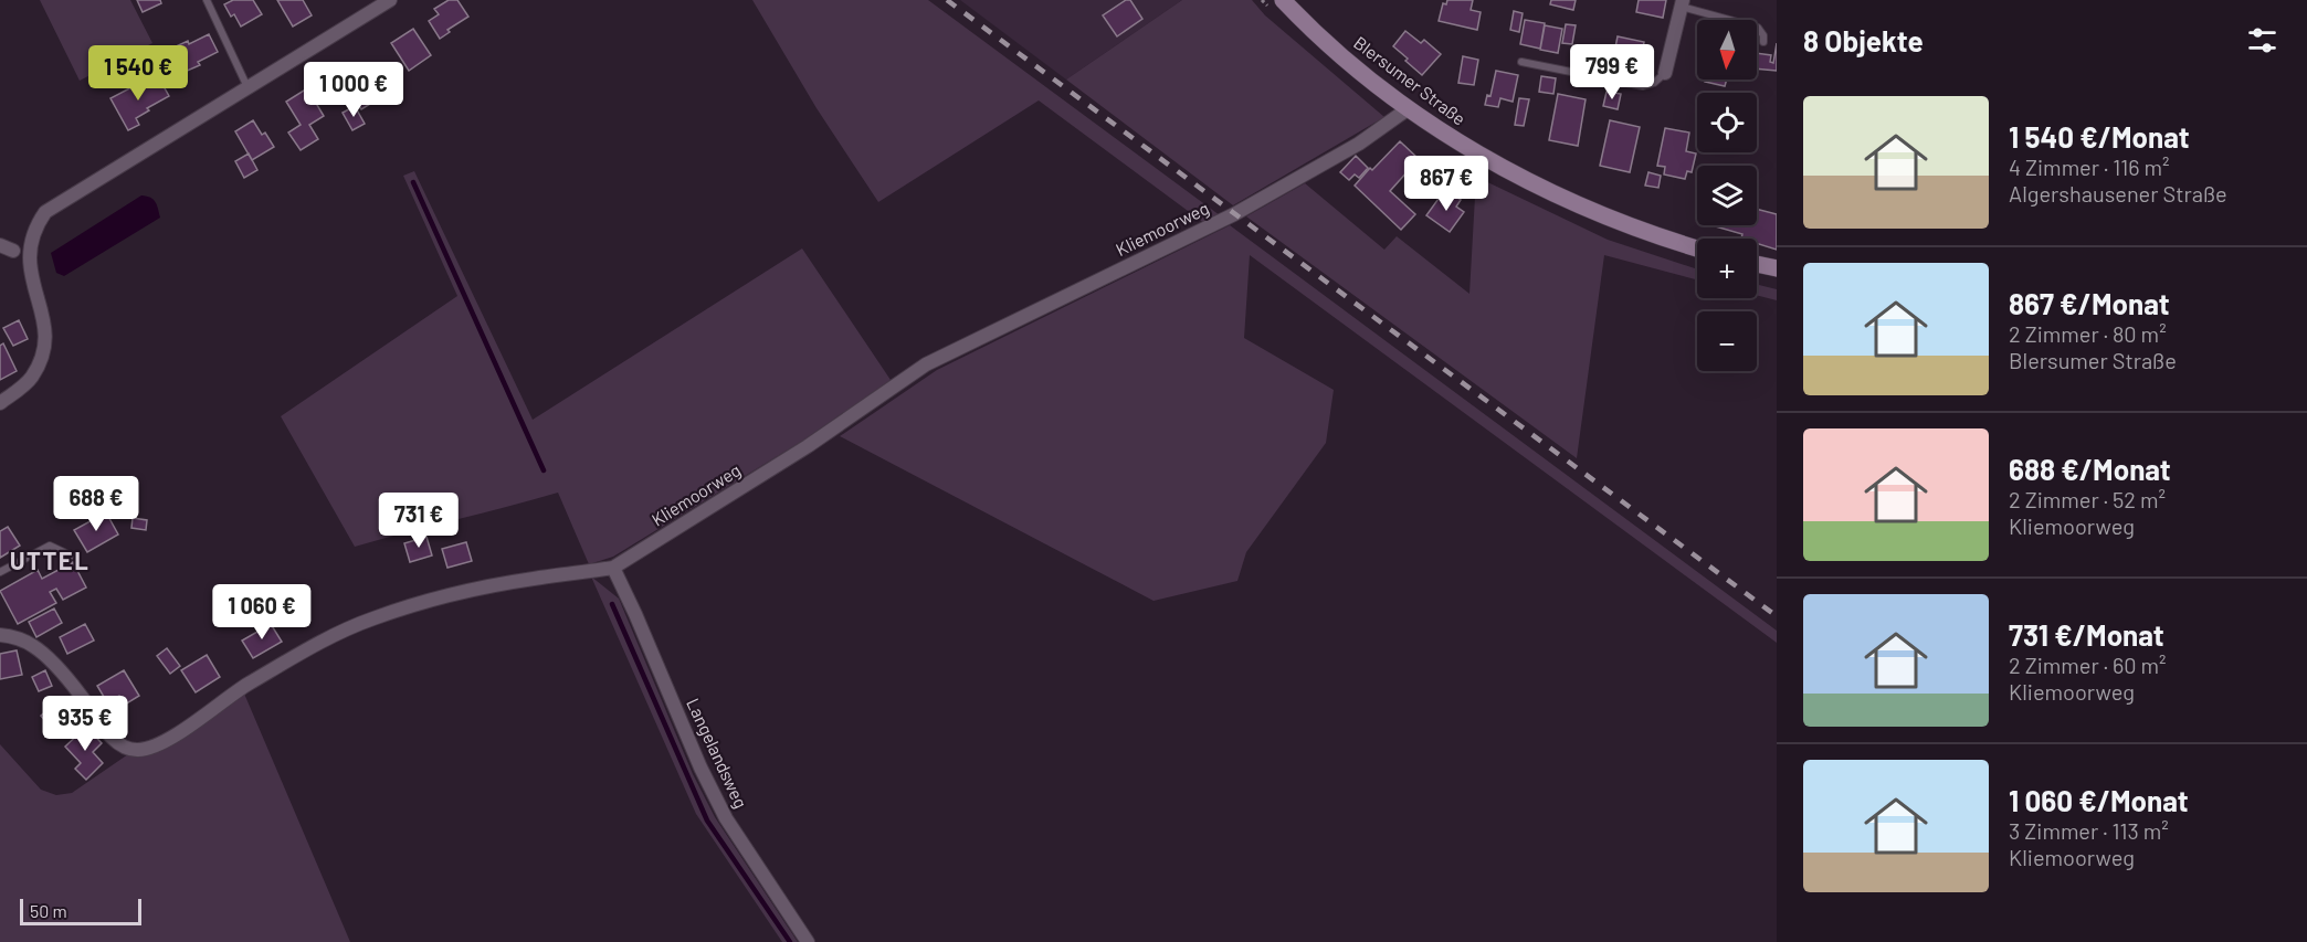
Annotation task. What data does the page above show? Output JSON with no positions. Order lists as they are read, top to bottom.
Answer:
{
  "streets": {
    "main road": ["Blersumer Straße"],
    "street": ["Kliemoorweg", "Langelandsweg"]
  },
  "crossings": [
    ["Blersumer Straße", "Kliemoorweg"],
    ["Kliemoorweg", "Langelandsweg"]
  ],
  "districts": ["UTTEL"],
  "scale_bar": "50 m",
  "north": "bottom",
  "page": {
    "heading": "8 Objekte",
    "map_buttons": ["+", "−"],
    "price": [
      "799 €",
      "1 540 €",
      "1 000 €",
      "867 €",
      "688 €",
      "731 €",
      "1 060 €",
      "935 €"
    ],
    "list": [
      {
        "name": "1 540 €/Monat",
        "note": "4 Zimmer · 116 m² · Algershausener Straße"
      },
      {
        "name": "867 €/Monat",
        "note": "2 Zimmer · 80 m² · Blersumer Straße"
      },
      {
        "name": "688 €/Monat",
        "note": "2 Zimmer · 52 m² · Kliemoorweg"
      },
      {
        "name": "731 €/Monat",
        "note": "2 Zimmer · 60 m² · Kliemoorweg"
      },
      {
        "name": "1 060 €/Monat",
        "note": "3 Zimmer · 113 m² · Kliemoorweg"
      }
    ],
    "scale": "50 m"
  }
}
